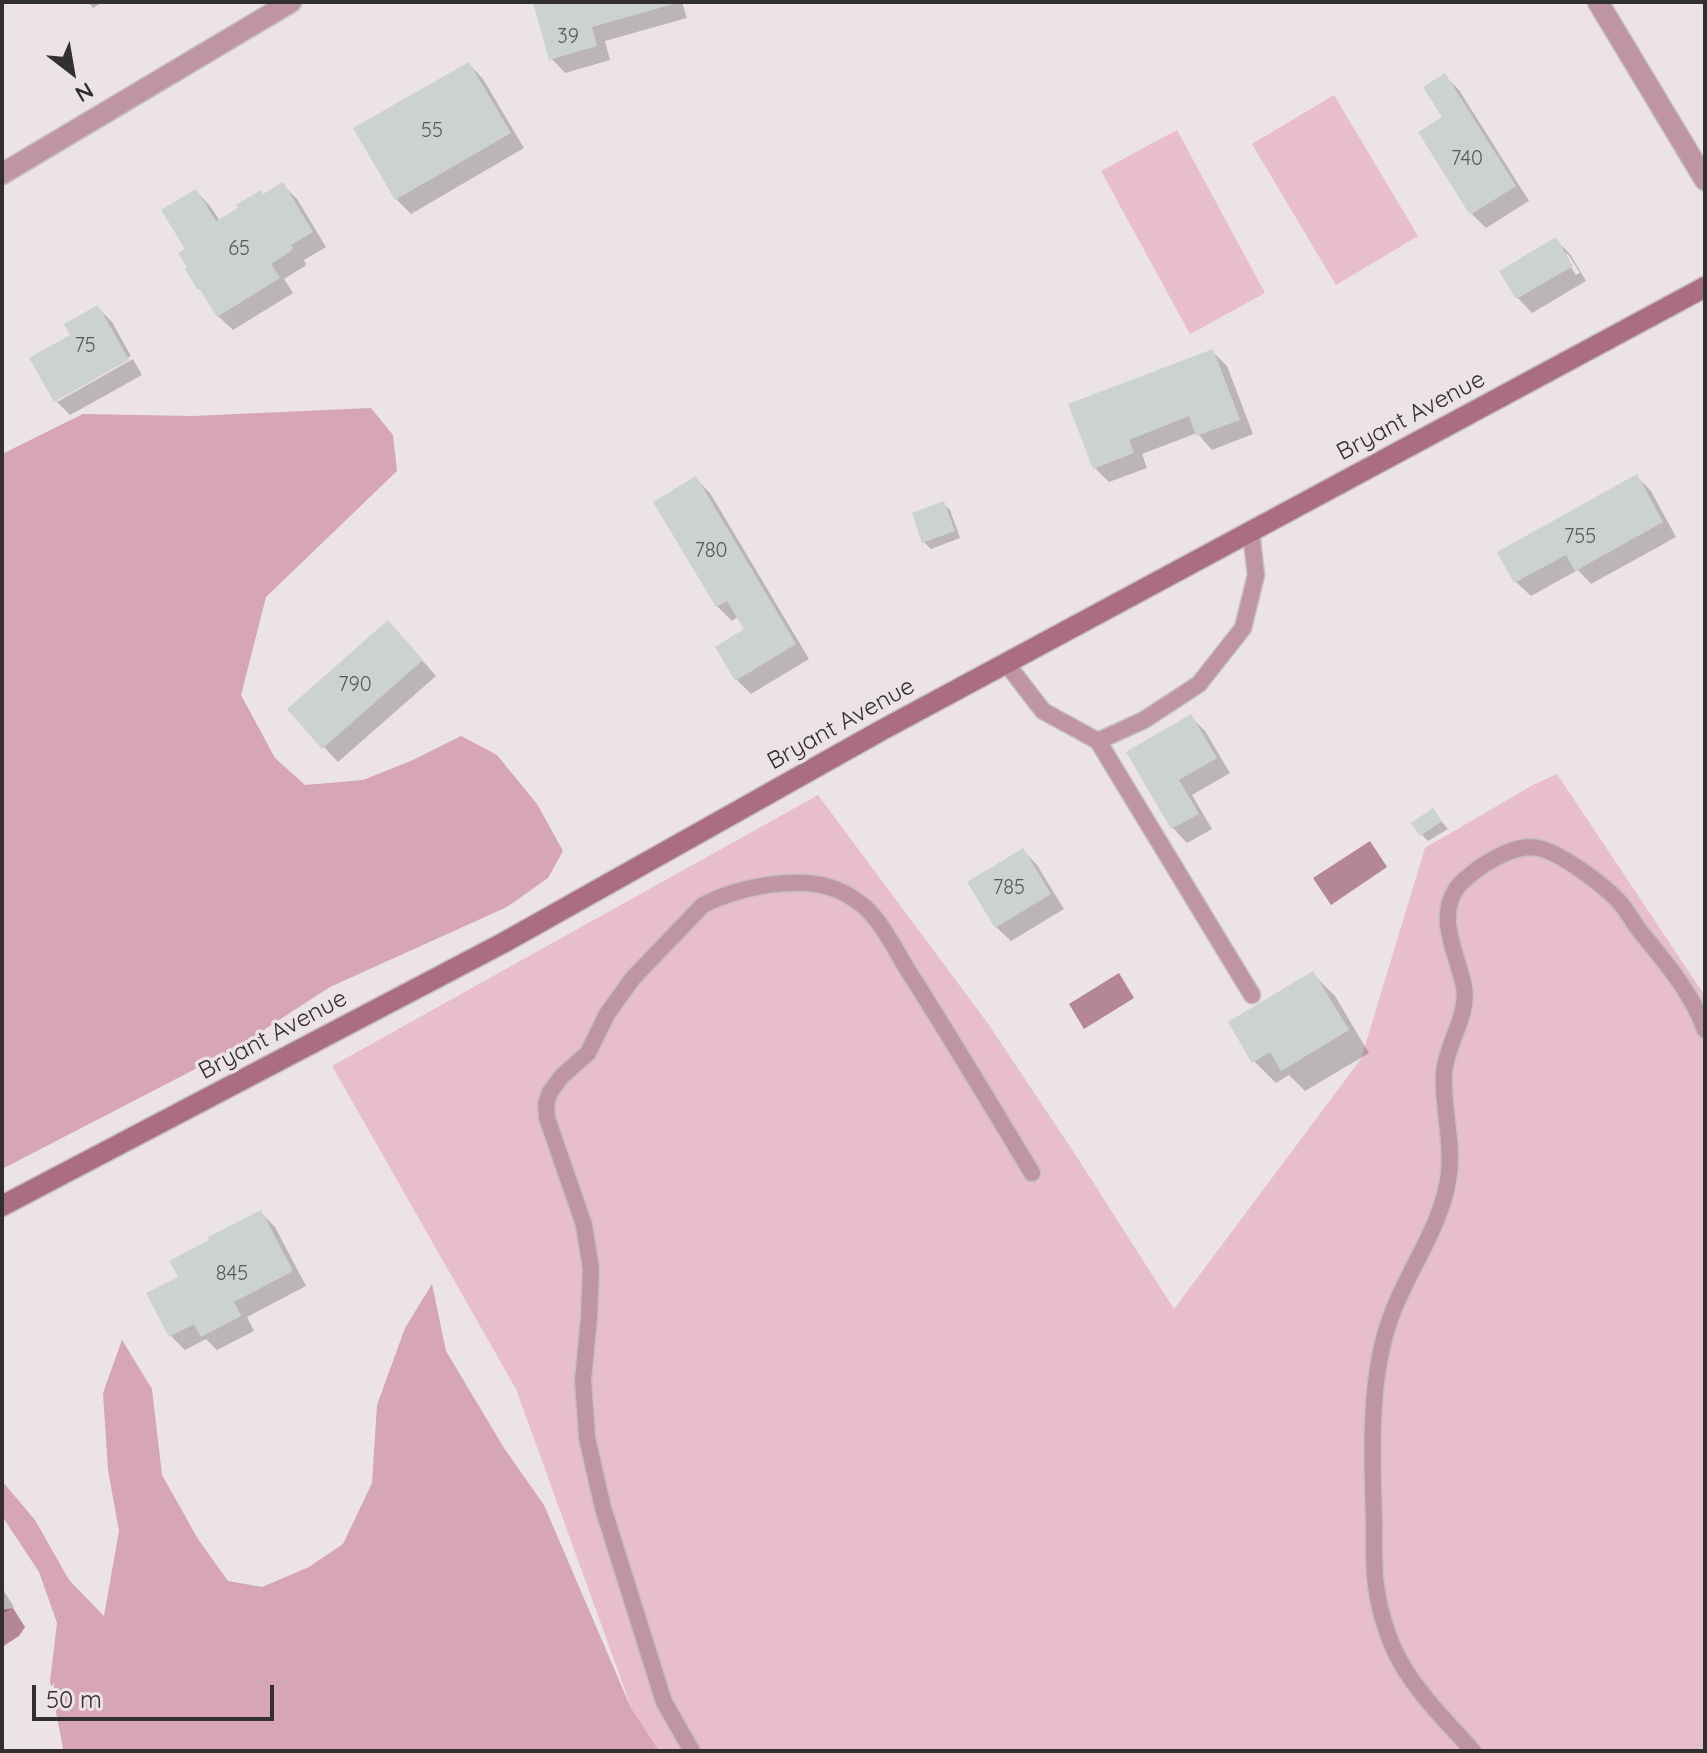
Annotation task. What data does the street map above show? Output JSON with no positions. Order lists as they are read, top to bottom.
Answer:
{
  "streets": {
    "main road": ["Bryant Avenue"]
  },
  "house_numbers": [
    "39",
    "55",
    "740",
    "65",
    "75",
    "755",
    "780",
    "790",
    "785",
    "845"
  ],
  "scale_bar": "50 m",
  "north": "bottom right"
}
